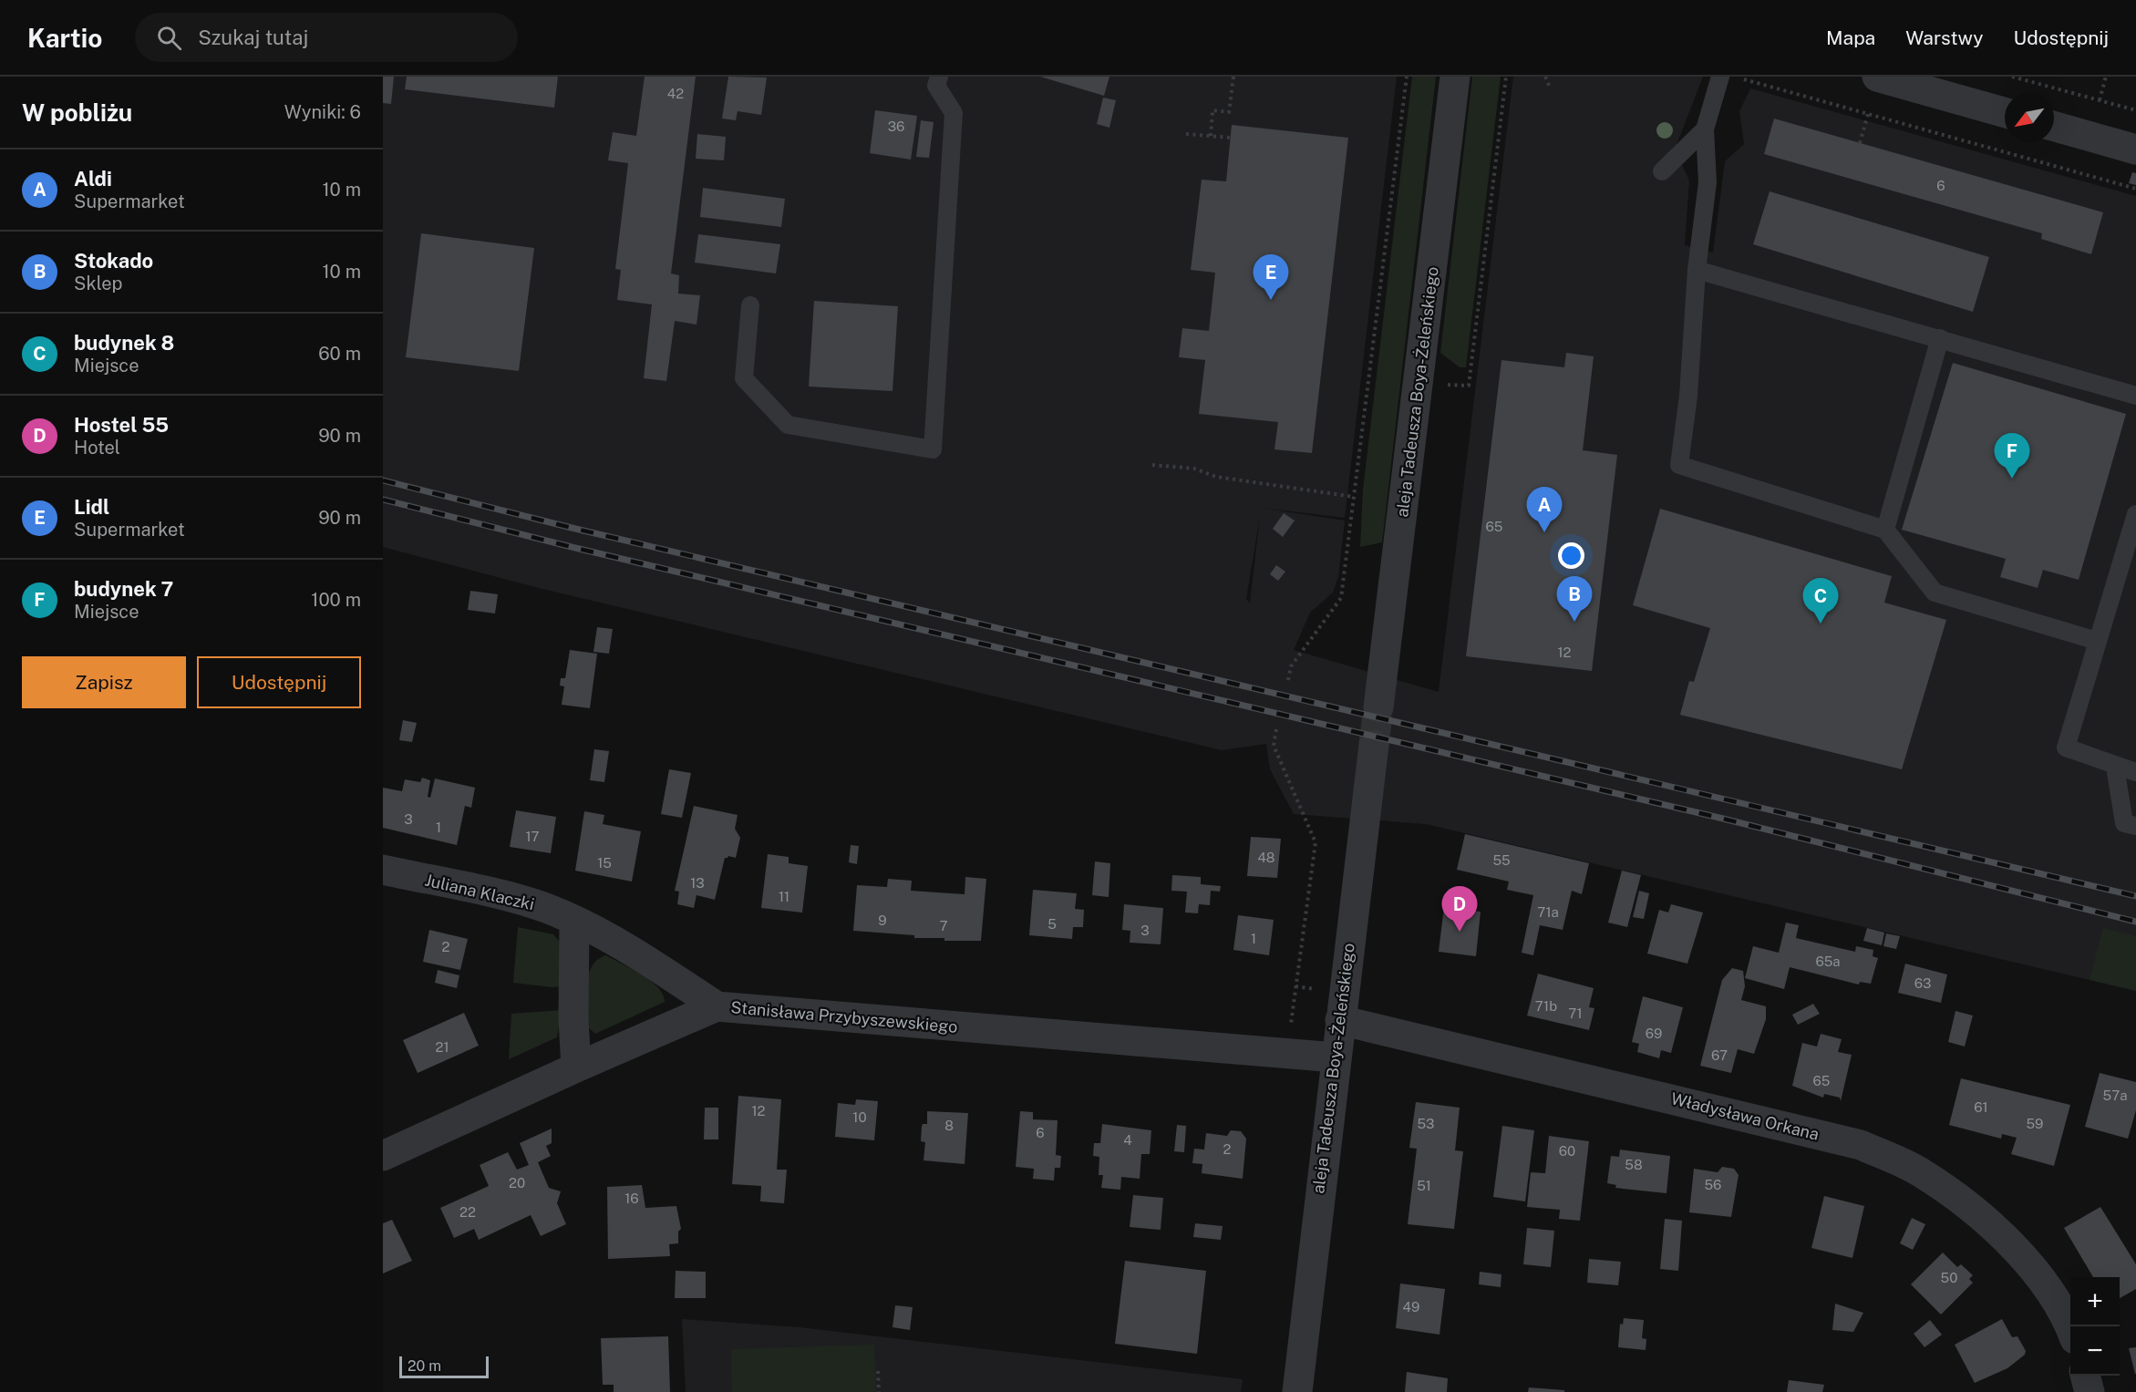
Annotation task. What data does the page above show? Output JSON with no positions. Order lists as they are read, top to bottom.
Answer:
{
  "streets": {
    "street": [
      "aleja Tadeusza Boya-Żeleńskiego",
      "Juliana Klaczki",
      "Stanisława Przybyszewskiego",
      "Władysława Orkana"
    ]
  },
  "crossings": [
    ["aleja Tadeusza Boya-Żeleńskiego", "Stanisława Przybyszewskiego"],
    ["aleja Tadeusza Boya-Żeleńskiego", "Władysława Orkana"],
    ["Juliana Klaczki", "Stanisława Przybyszewskiego"]
  ],
  "house_numbers": [
    "42",
    "36",
    "6",
    "65",
    "12",
    "3",
    "1",
    "17",
    "48",
    "55",
    "15",
    "13",
    "11",
    "71a",
    "9",
    "5",
    "7",
    "3",
    "1",
    "2",
    "65a",
    "63",
    "71b",
    "71",
    "69",
    "21",
    "67",
    "65",
    "57a",
    "61",
    "12",
    "10",
    "53",
    "59",
    "8",
    "6",
    "4",
    "2",
    "60",
    "58",
    "20",
    "56",
    "51",
    "16",
    "22",
    "50",
    "49"
  ],
  "scale_bar": "20 m",
  "north": "bottom left",
  "page": {
    "header": "Kartio",
    "search": "Szukaj tutaj",
    "nav": ["Mapa", "Warstwy", "Udostępnij"],
    "heading": ["W pobliżu", "Wyniki: 6"],
    "list": [
      {
        "mark": "A",
        "name": "Aldi",
        "note": "Supermarket",
        "value": "10 m"
      },
      {
        "mark": "B",
        "name": "Stokado",
        "note": "Sklep",
        "value": "10 m"
      },
      {
        "mark": "C",
        "name": "budynek 8",
        "note": "Miejsce",
        "value": "60 m"
      },
      {
        "mark": "D",
        "name": "Hostel 55",
        "note": "Hotel",
        "value": "90 m"
      },
      {
        "mark": "E",
        "name": "Lidl",
        "note": "Supermarket",
        "value": "90 m"
      },
      {
        "mark": "F",
        "name": "budynek 7",
        "note": "Miejsce",
        "value": "100 m"
      }
    ],
    "pins": [
      "E",
      "F",
      "A",
      "B",
      "C",
      "D"
    ],
    "buttons": ["Zapisz", "Udostępnij"],
    "map_buttons": ["+", "−"],
    "scale": "20 m"
  }
}
